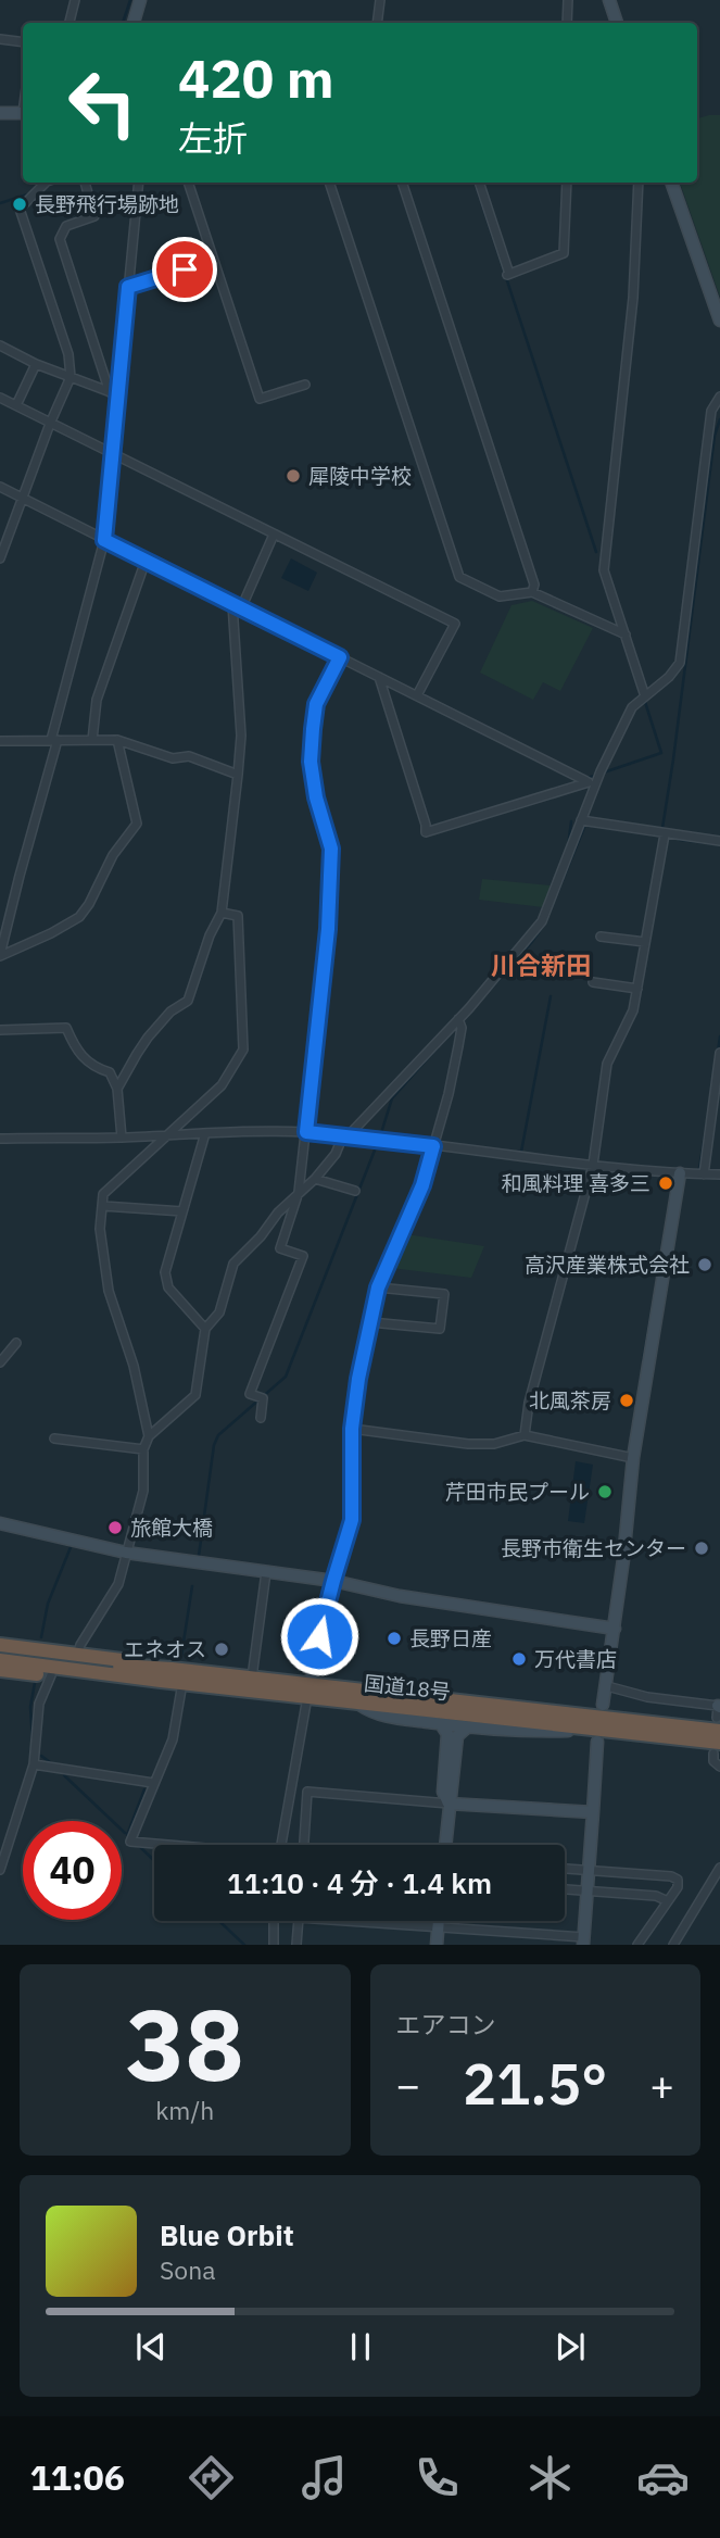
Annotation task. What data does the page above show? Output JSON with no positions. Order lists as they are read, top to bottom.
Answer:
{
  "streets": {
    "highway": ["国道18号"]
  },
  "districts": ["川合新田"],
  "places": [
    "長野飛行場跡地",
    "犀陵中学校",
    "和風料理 喜多三",
    "高沢産業株式会社",
    "北風茶房",
    "芹田市民プール",
    "旅館大橋",
    "長野市衛生センター",
    "長野日産",
    "エネオス",
    "万代書店"
  ],
  "page": {
    "turn": ["420 m", "左折"],
    "limit": "40",
    "trip": "11:10 · 4 分 · 1.4 km",
    "tile": [
      ["38", "km/h"],
      "エアコン"
    ],
    "heat": ["−", "21.5°", "+"],
    "song": ["Blue Orbit", "Sona"],
    "tabs": "11:06"
  }
}
